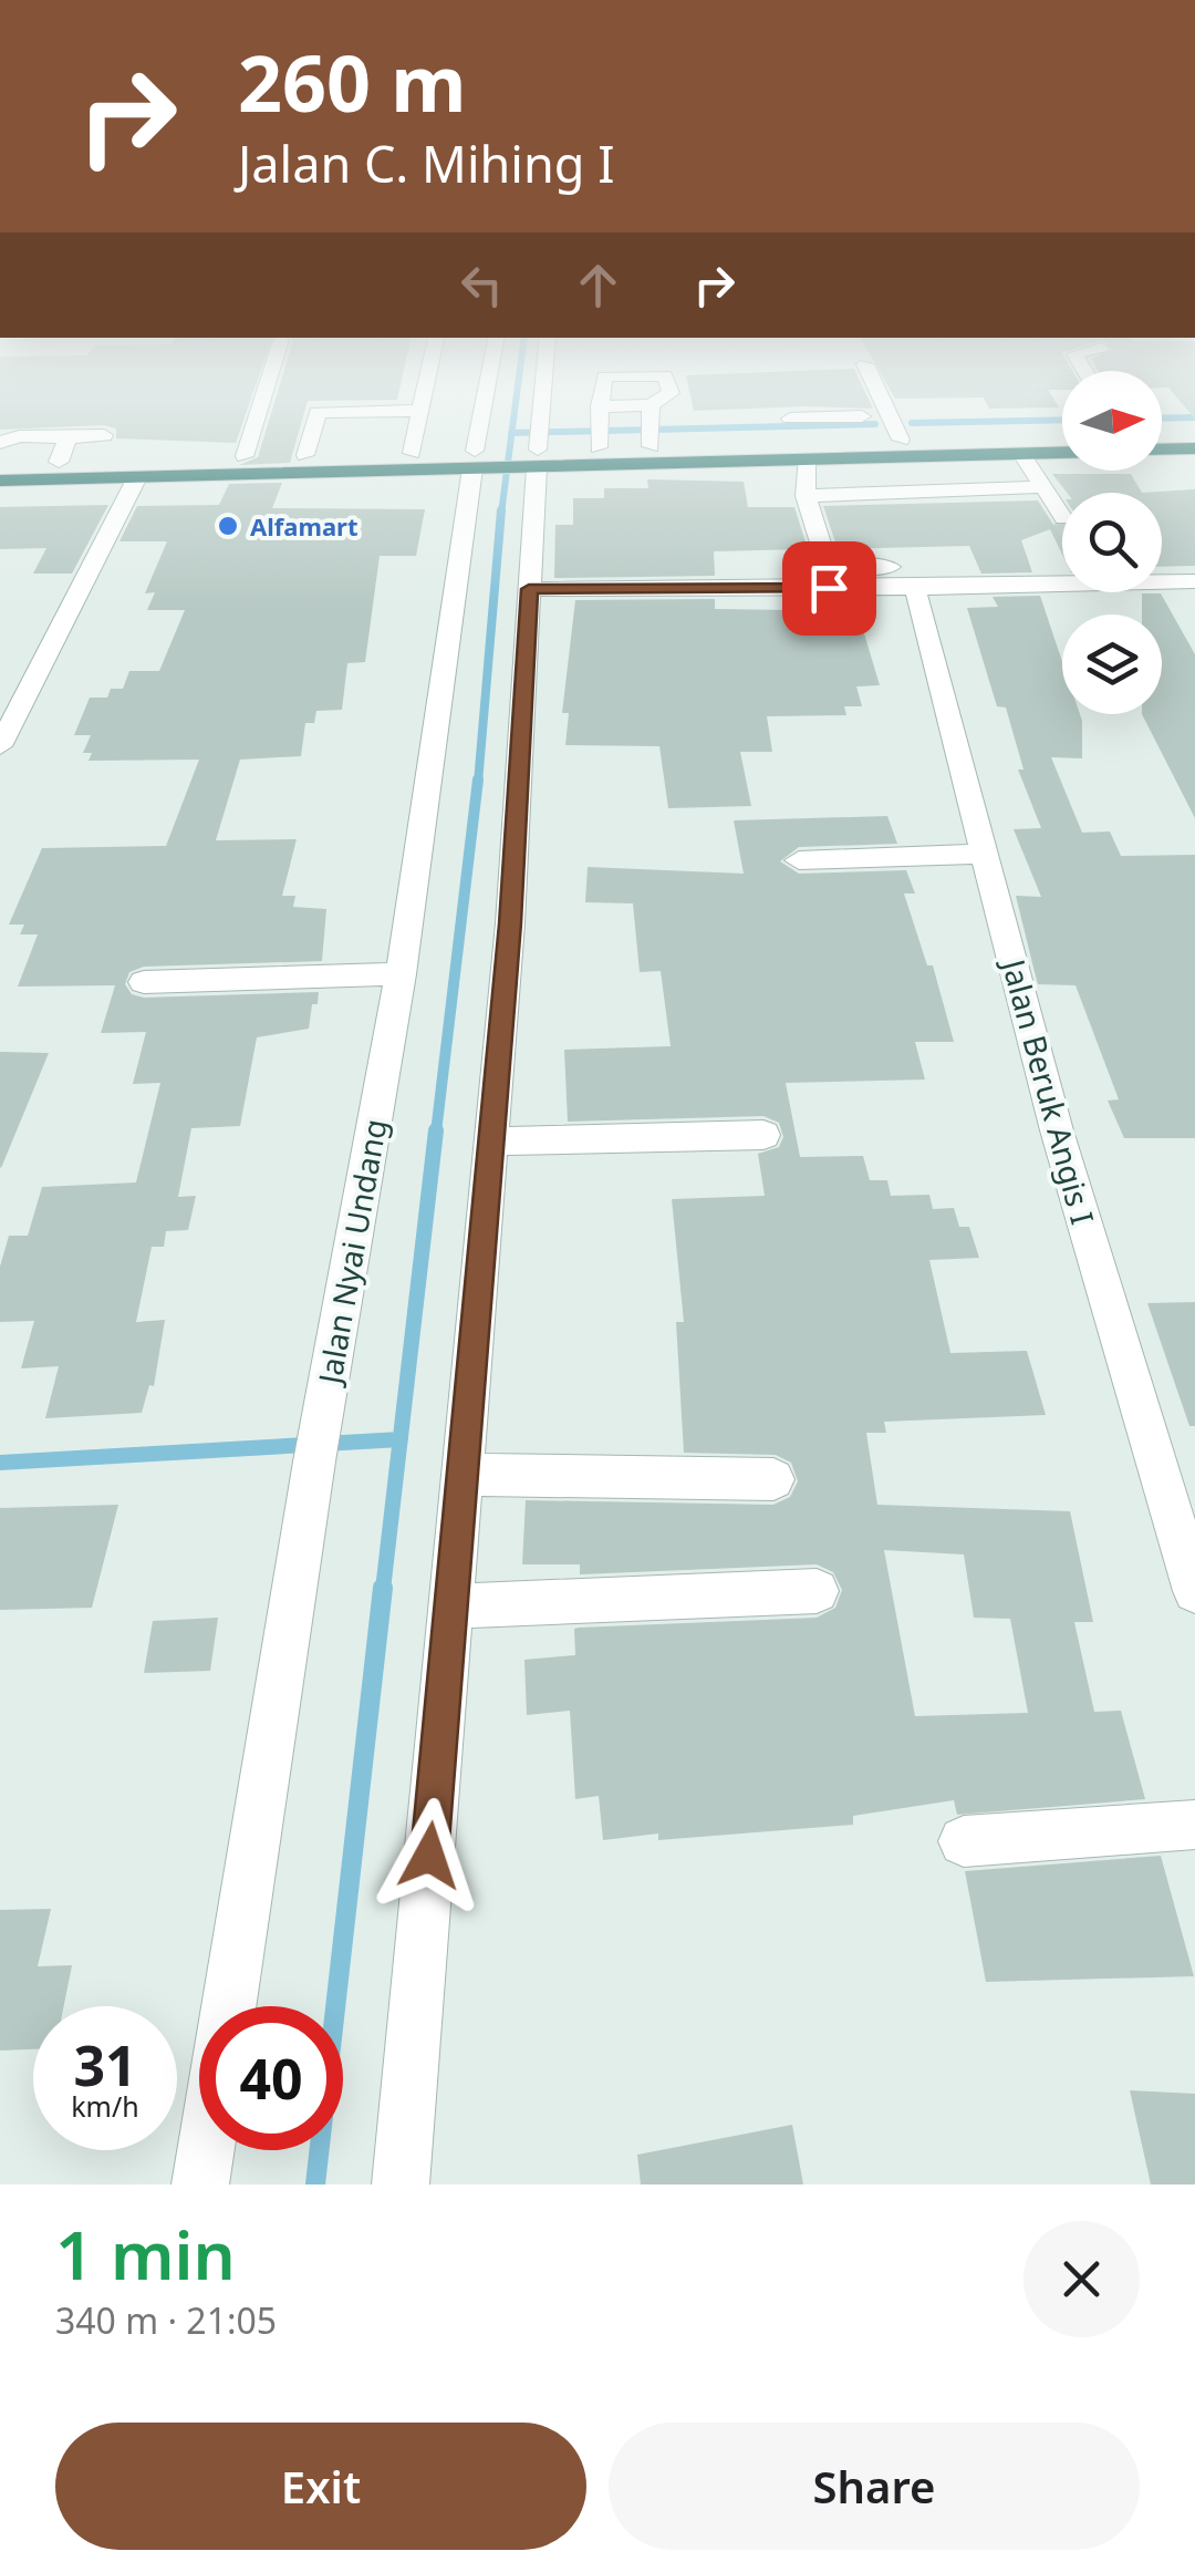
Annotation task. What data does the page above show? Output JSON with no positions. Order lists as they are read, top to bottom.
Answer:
{
  "streets": {
    "street": ["Jalan Beruk Angis I", "Jalan Nyai Undang"]
  },
  "places": ["Alfamart"],
  "north": "right",
  "page": {
    "turn": ["260 m", "Jalan C. Mihing I"],
    "speed": "31 km/h",
    "limit": "40",
    "heading": ["1 min", "340 m · 21:05"],
    "buttons": ["Exit", "Share"]
  }
}
